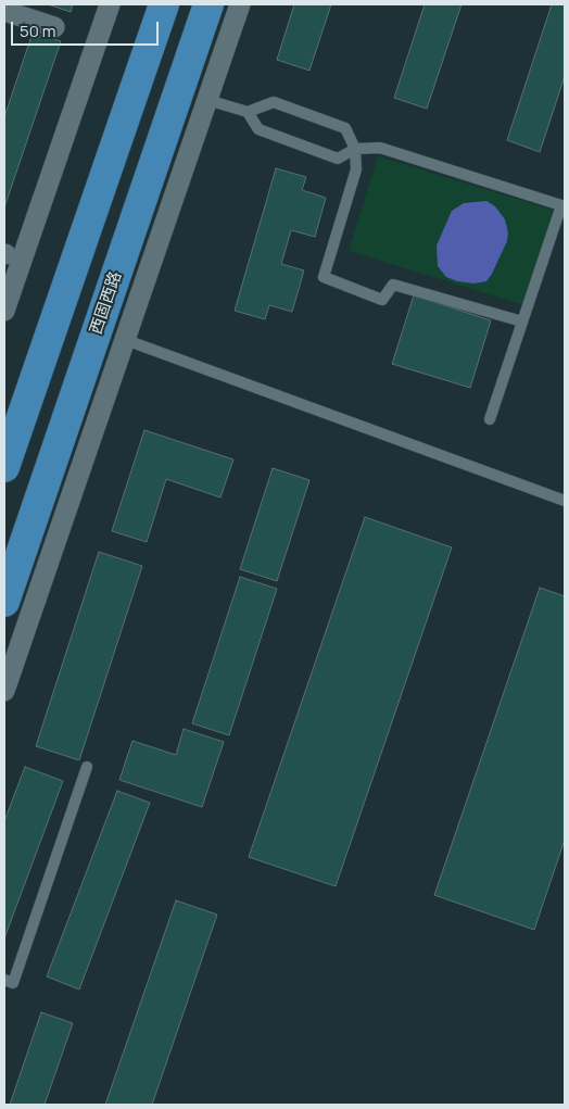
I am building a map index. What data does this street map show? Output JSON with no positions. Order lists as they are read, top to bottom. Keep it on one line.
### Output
{"streets":{"main road":["西固西路"]},"scale_bar":"50 m"}
